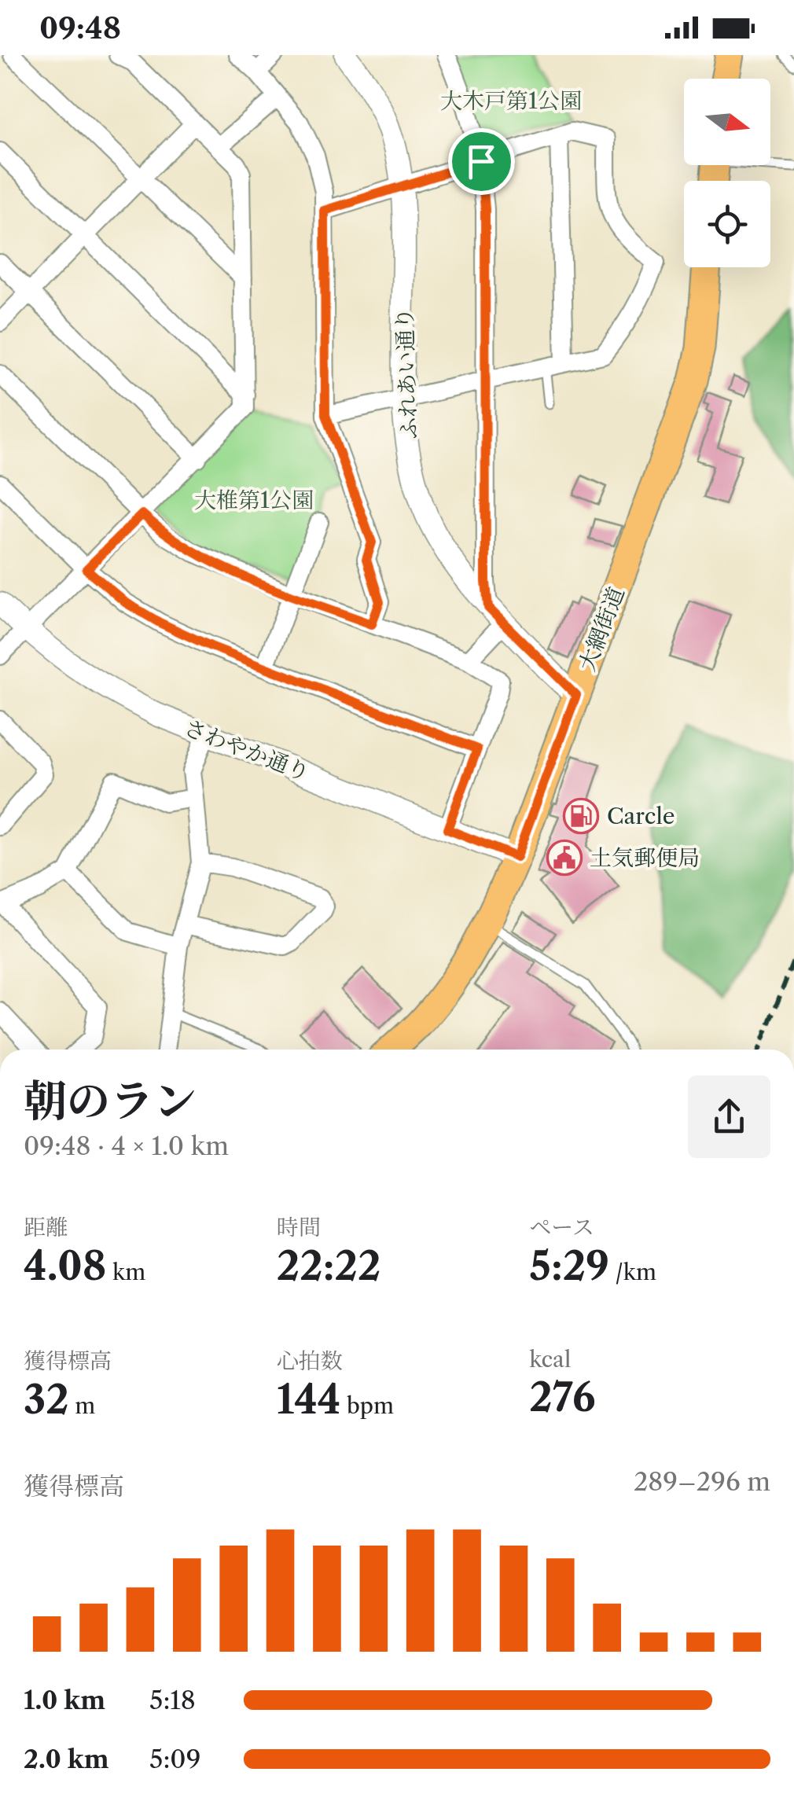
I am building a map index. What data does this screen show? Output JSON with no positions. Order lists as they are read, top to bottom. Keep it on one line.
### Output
{"streets":{"main road":["大網街道"],"street":["ふれあい通り","さわやか通り"]},"crossings":[["ふれあい通り","大網街道"],["大網街道","さわやか通り"]],"parks":["大木戸第1公園","大椎第1公園"],"places":{"fuel station":["Carcle"],"public building":["土気郵便局"]},"north":"right","page":{"status":"09:48","heading":["朝のラン","09:48 · 4 × 1.0 km"],"stats":[["距離","4.08 km"],["時間","22:22"],["ペース","5:29 /km"],["獲得標高","32 m"],["心拍数","144 bpm"],["kcal","276"]],"chart":["獲得標高","289–296 m"],"list":[{"name":"1.0 km","note":"5:18"},{"name":"2.0 km","note":"5:09"}]}}
